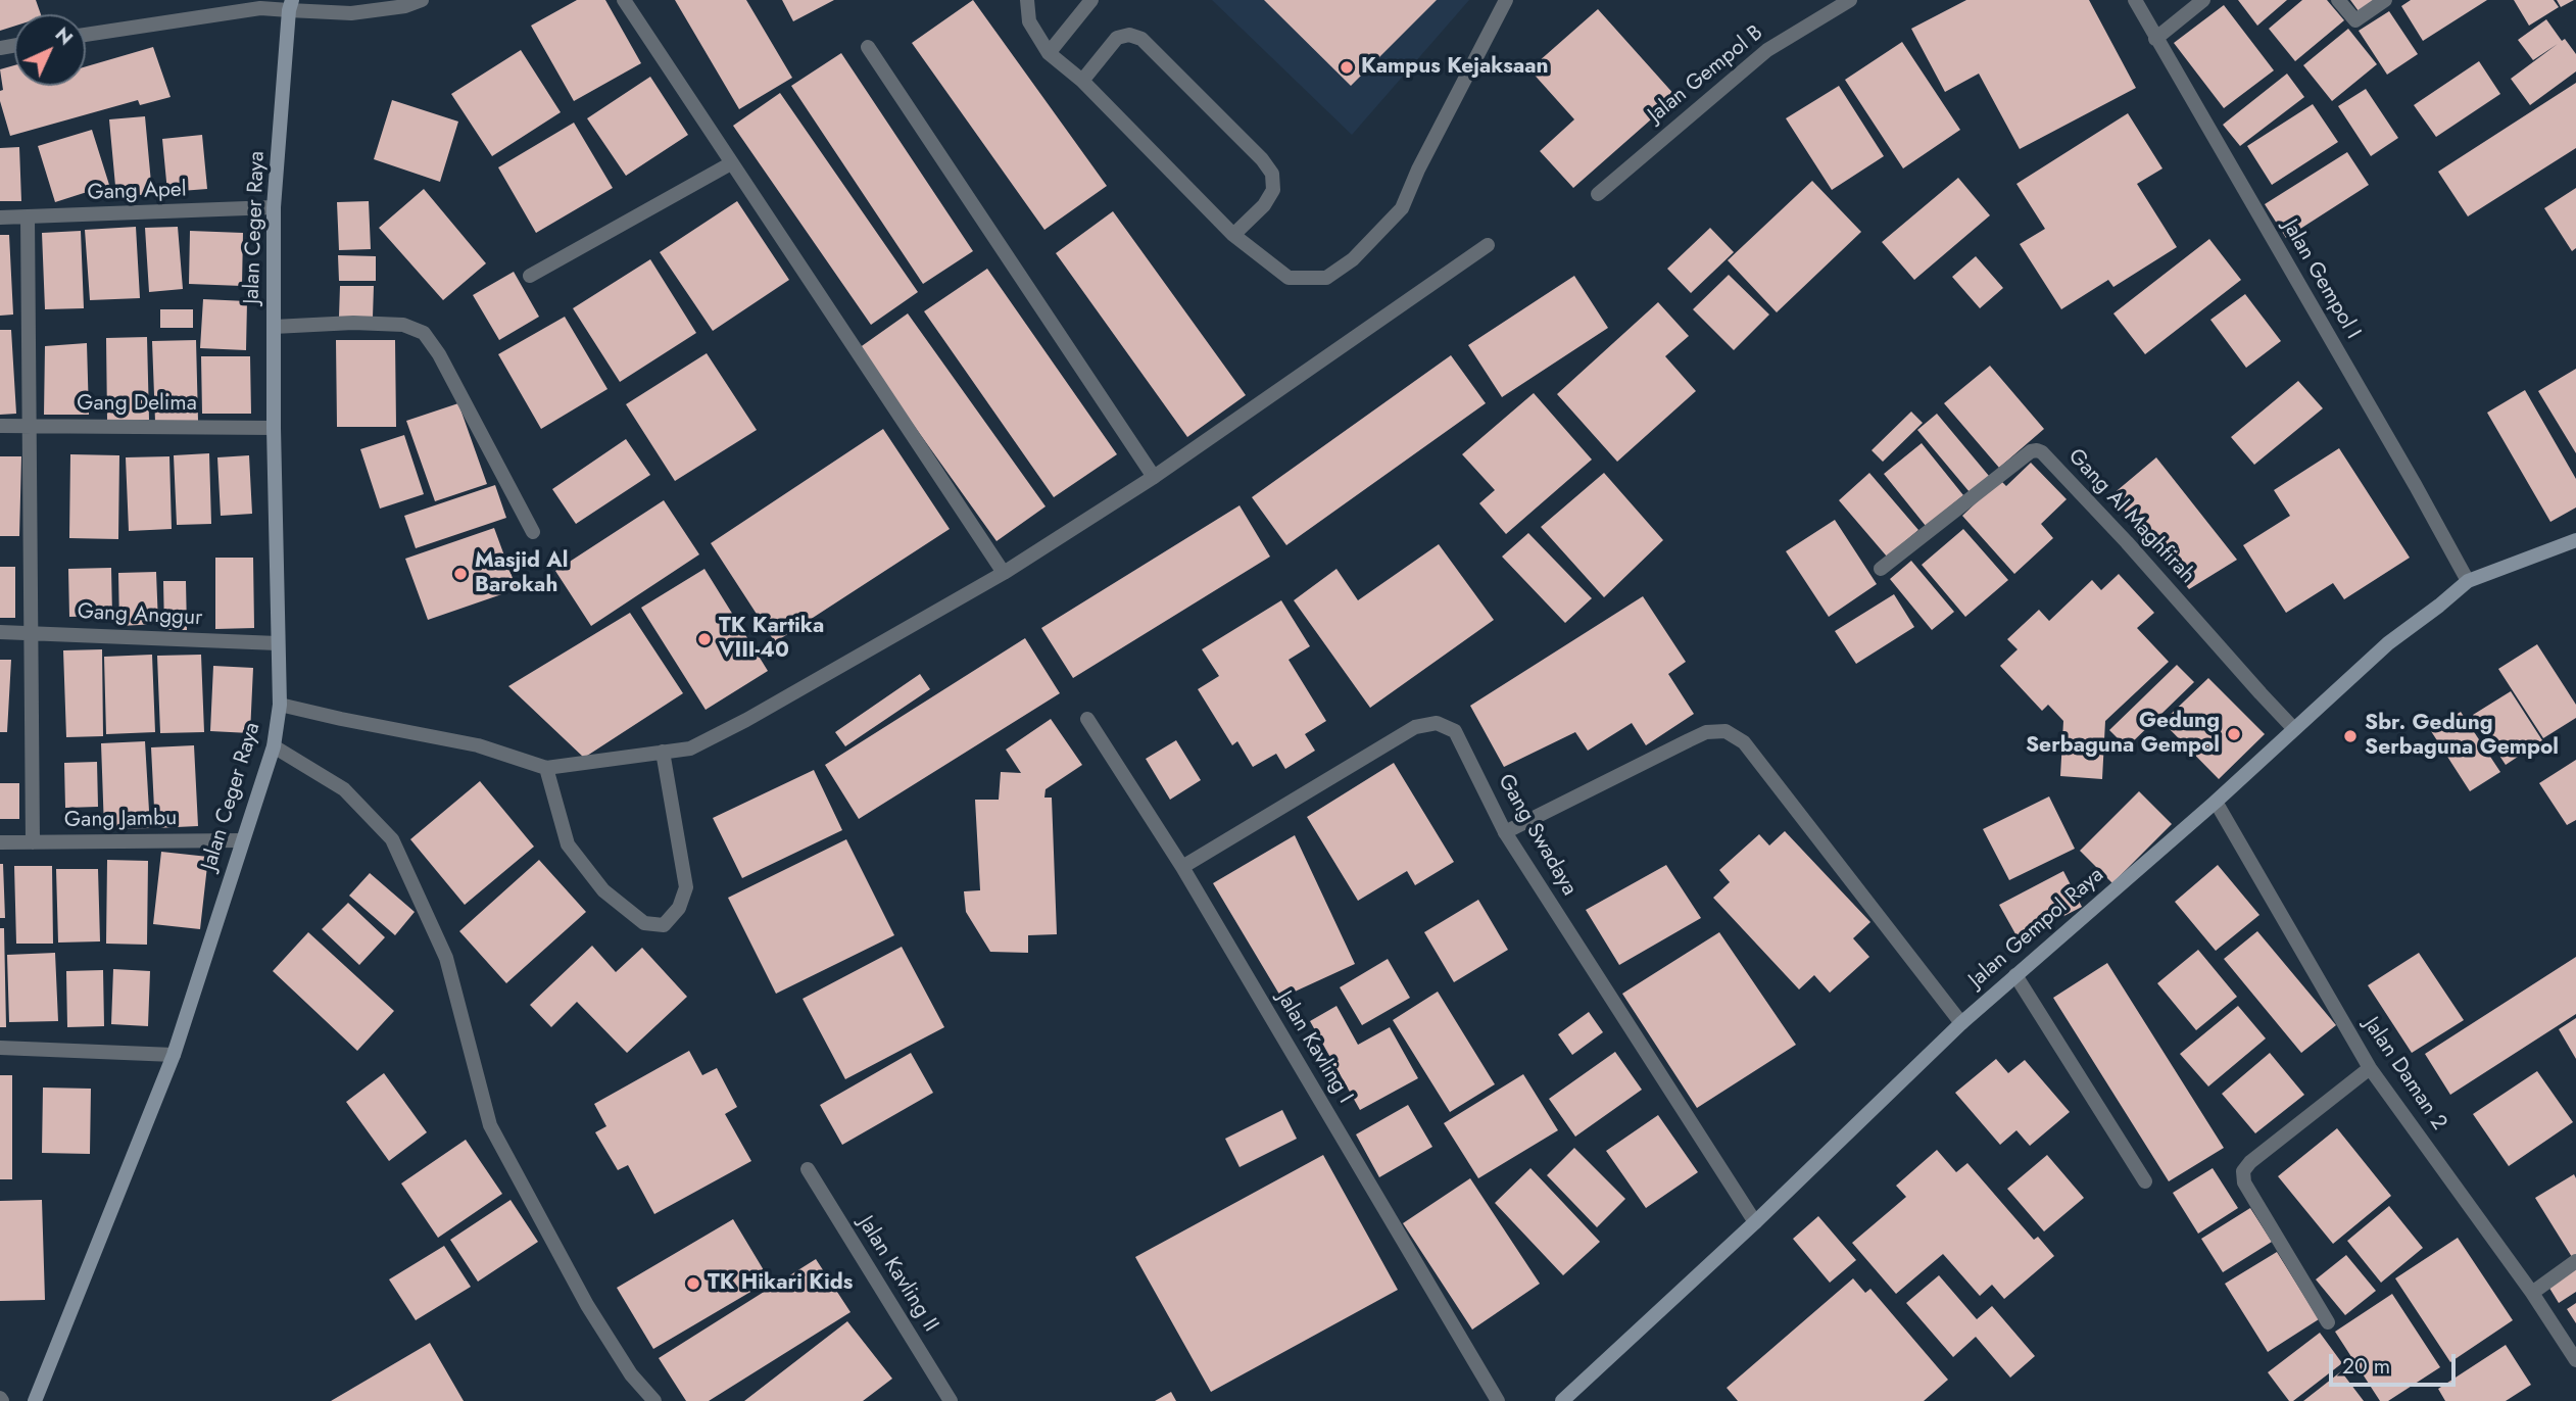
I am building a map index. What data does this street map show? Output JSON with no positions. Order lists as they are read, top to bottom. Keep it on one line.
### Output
{"streets":{"main road":["Jalan Ceger Raya","Jalan Gempol Raya"],"street":["Jalan Gempol B","Gang Apel","Jalan Gempol I","Gang Delima","Gang Al Maghfirah","Gang Anggur","Gang Jambu","Gang Swadaya","Jalan Kavling I","Jalan Daman 2","Jalan Kavling II"]},"crossings":[["Gang Apel","Jalan Ceger Raya"],["Jalan Ceger Raya","Gang Delima"],["Jalan Ceger Raya","Gang Anggur"],["Jalan Ceger Raya","Gang Jambu"],["Jalan Gempol I","Jalan Gempol Raya"],["Gang Al Maghfirah","Jalan Gempol Raya"],["Gang Swadaya","Jalan Gempol Raya"],["Gang Swadaya","Jalan Kavling I"],["Jalan Gempol Raya","Jalan Daman 2"]],"places":["Kampus Kejaksaan","Masjid Al Barokah","TK Kartika VIII-40","Gedung Serbaguna Gempol","Sbr. Gedung Serbaguna Gempol","TK Hikari Kids"],"scale_bar":"20 m","north":"top right"}
